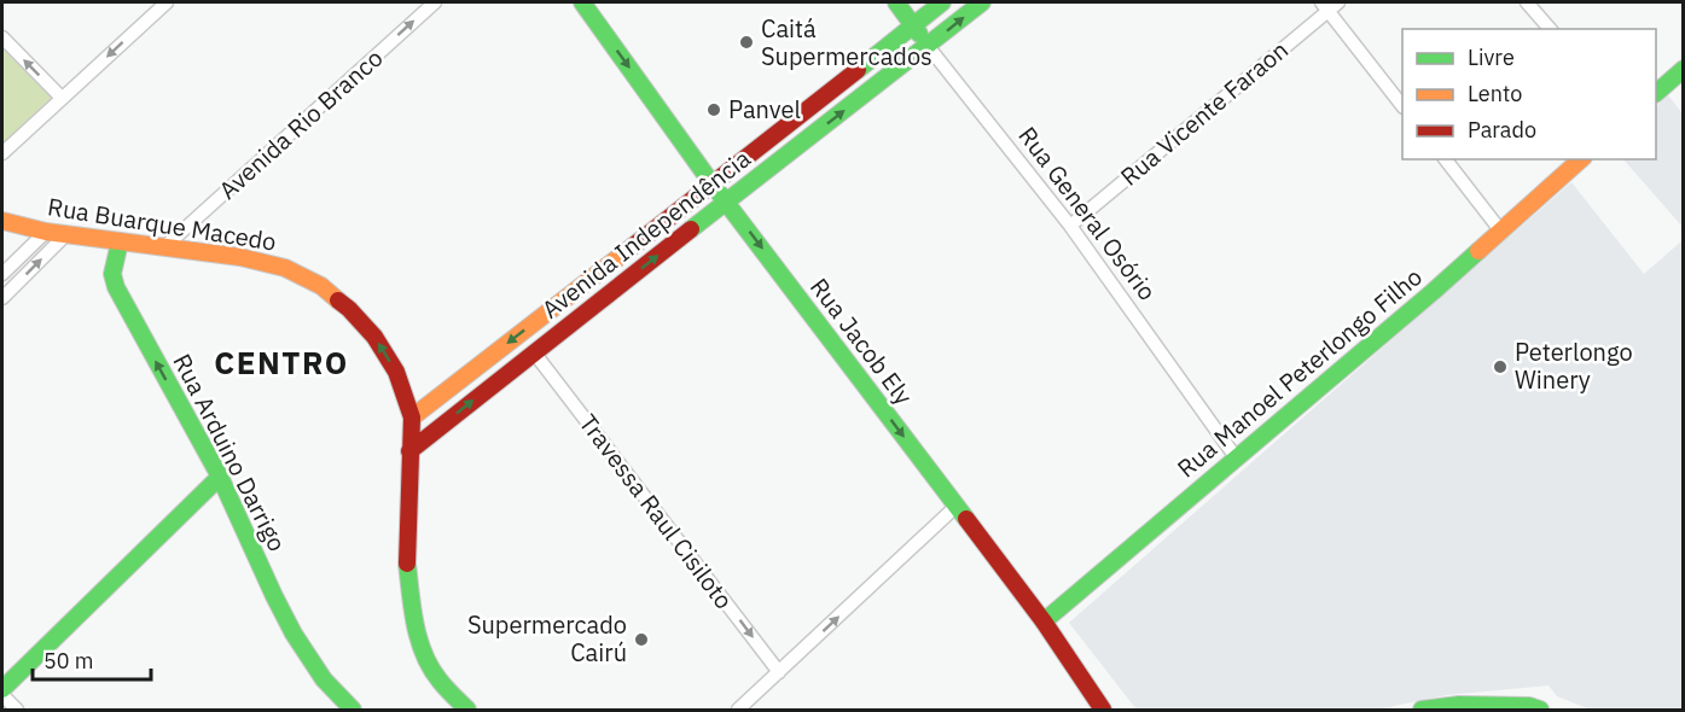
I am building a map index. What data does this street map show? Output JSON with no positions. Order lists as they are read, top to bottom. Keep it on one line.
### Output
{"streets":{"main road":["Rua General Osório","Rua Buarque Macedo","Avenida Independência","Rua Jacob Ely","Rua Manoel Peterlongo Filho","Rua Arduino Darrigo"],"street":["Rua Vicente Faraon","Avenida Rio Branco","Travessa Raul Cisiloto"]},"crossings":[["Rua Vicente Faraon","Rua General Osório"],["Avenida Rio Branco","Rua Buarque Macedo"],["Rua General Osório","Avenida Independência"],["Rua General Osório","Rua Manoel Peterlongo Filho"],["Rua Buarque Macedo","Avenida Independência"],["Rua Buarque Macedo","Rua Arduino Darrigo"],["Avenida Independência","Rua Jacob Ely"],["Avenida Independência","Travessa Raul Cisiloto"],["Rua Jacob Ely","Rua Manoel Peterlongo Filho"]],"one_way":["Avenida Rio Branco","Rua Buarque Macedo","Rua Jacob Ely","Rua Arduino Darrigo","Travessa Raul Cisiloto"],"districts":["CENTRO"],"places":["Caitá Supermercados","Panvel","Peterlongo Winery","Supermercado Cairú"],"legend":["Livre","Lento","Parado"],"scale_bar":"50 m"}
